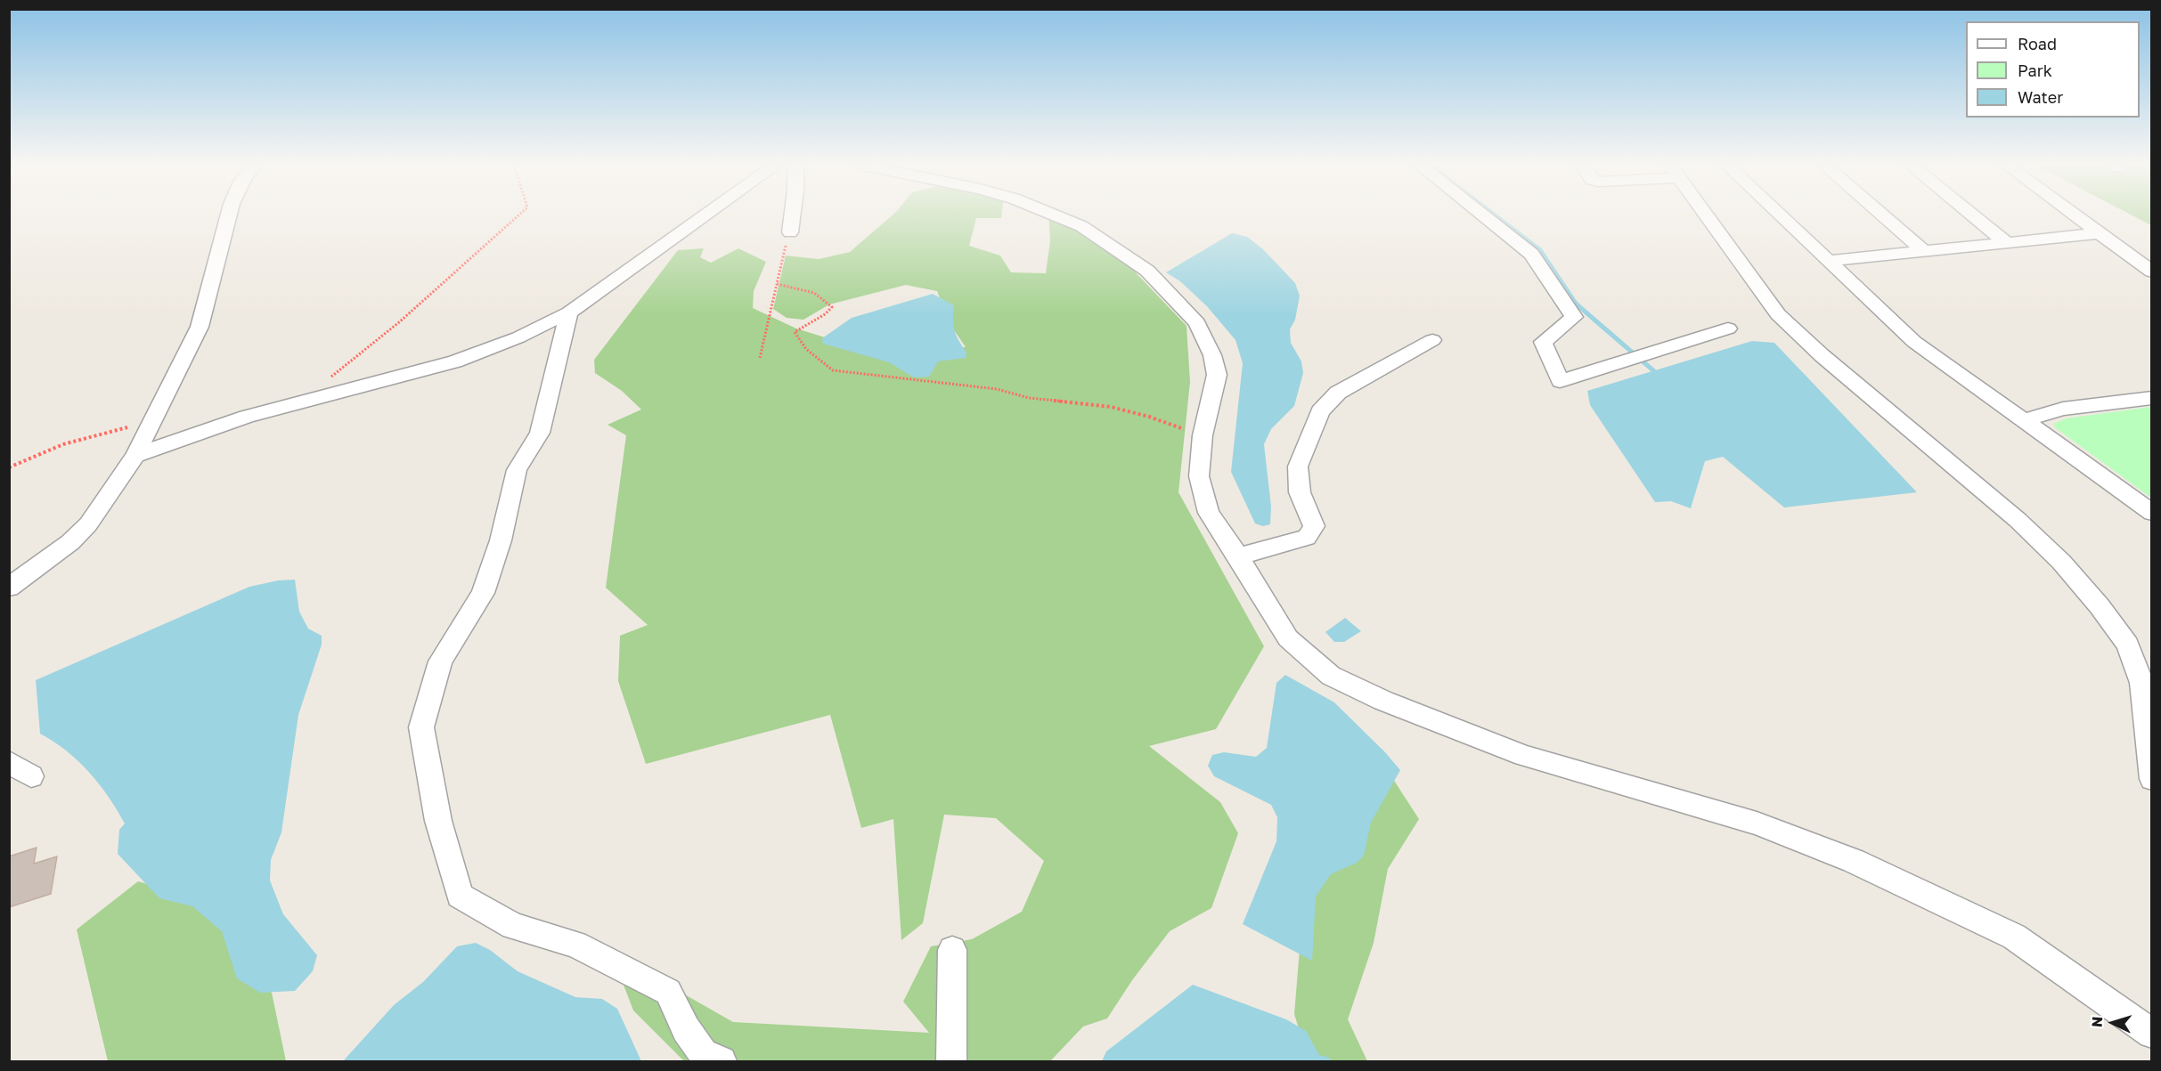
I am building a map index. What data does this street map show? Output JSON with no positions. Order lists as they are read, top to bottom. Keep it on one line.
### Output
{"legend":["Road","Park","Water"],"north":"left"}
